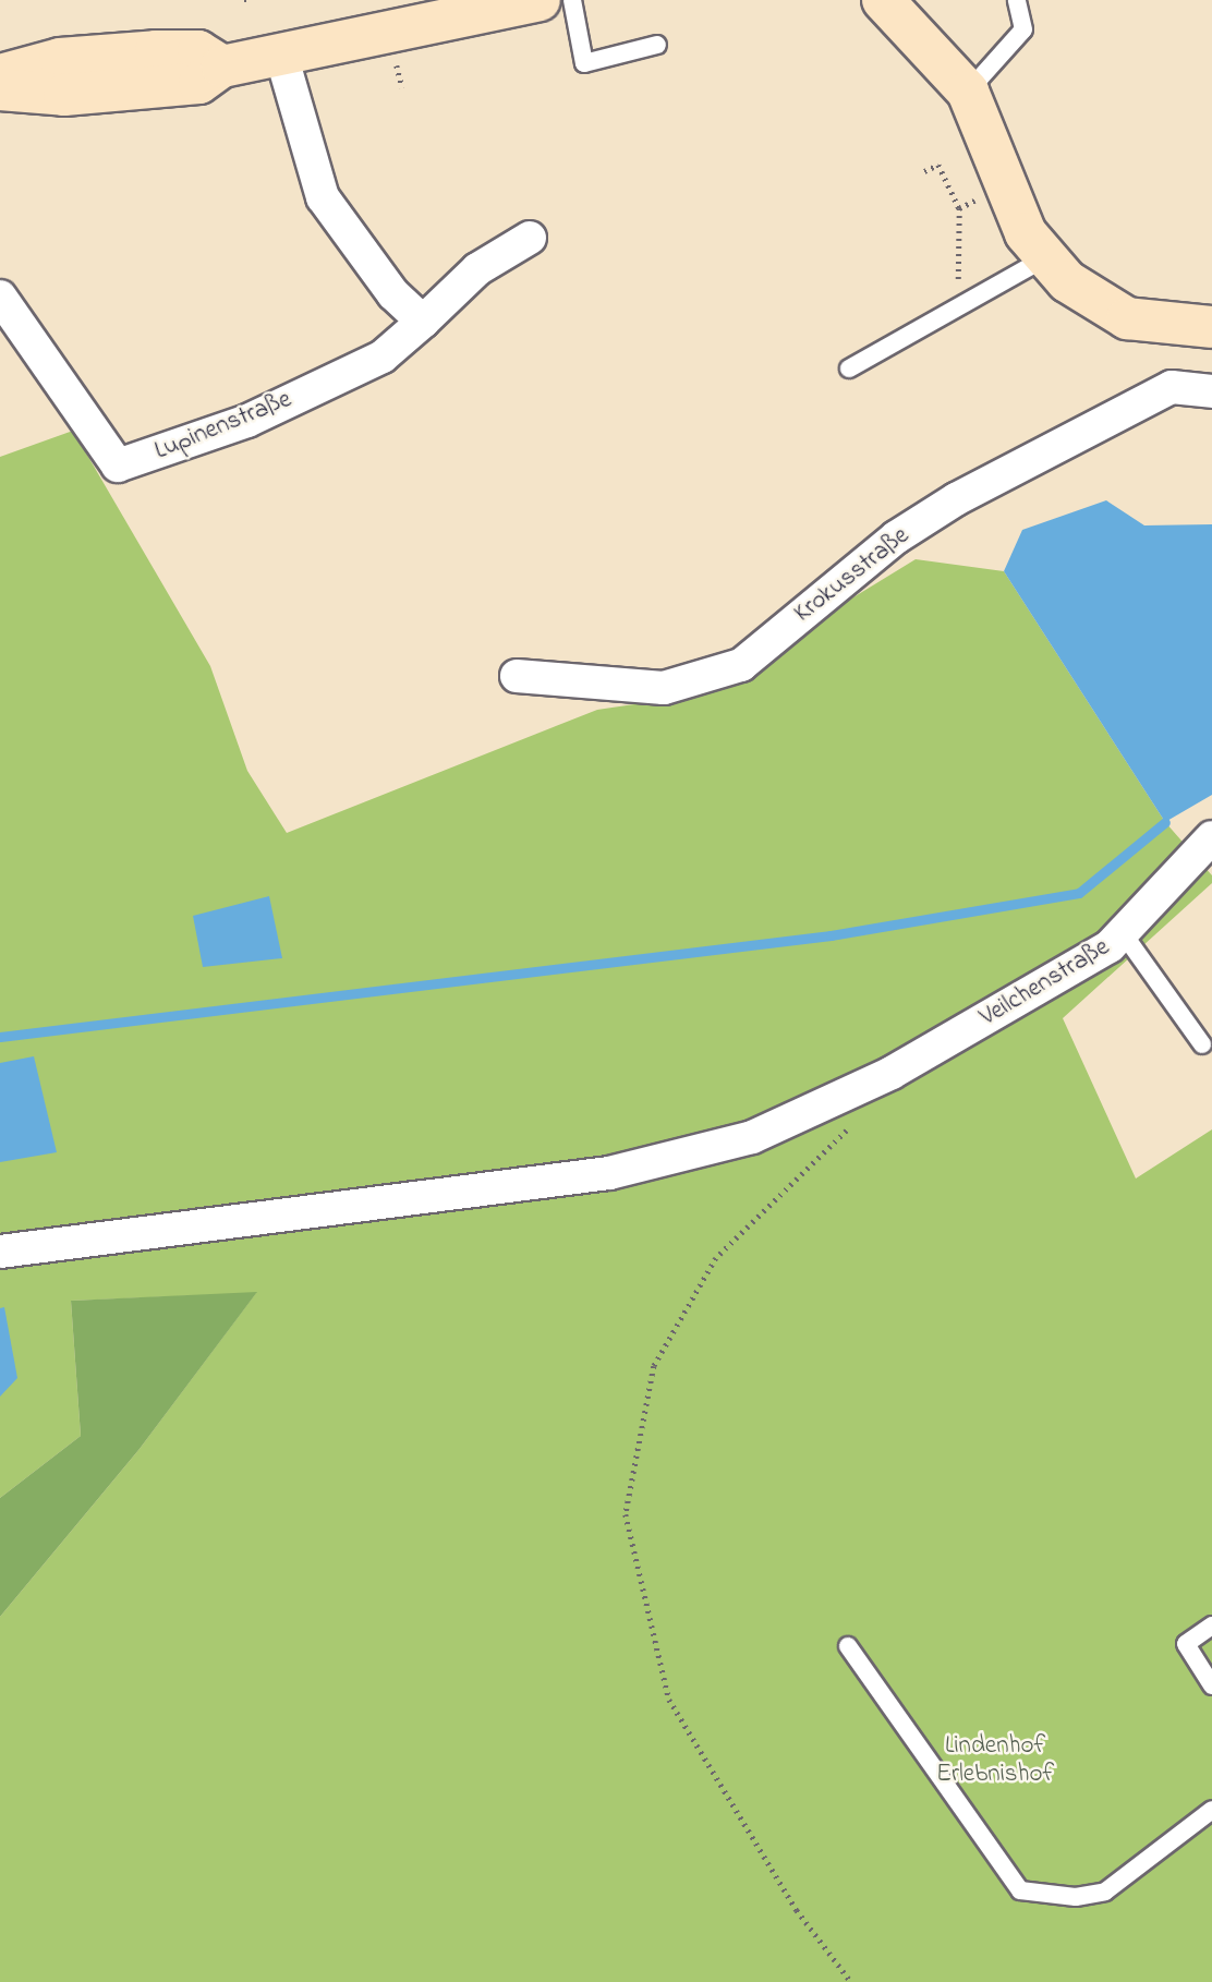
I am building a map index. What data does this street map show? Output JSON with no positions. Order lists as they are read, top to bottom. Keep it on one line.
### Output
{"streets":{"street":["Lupinenstraße","Krokusstraße","Veilchenstraße"]},"parks":["Lindenhof Erlebnishof"]}
